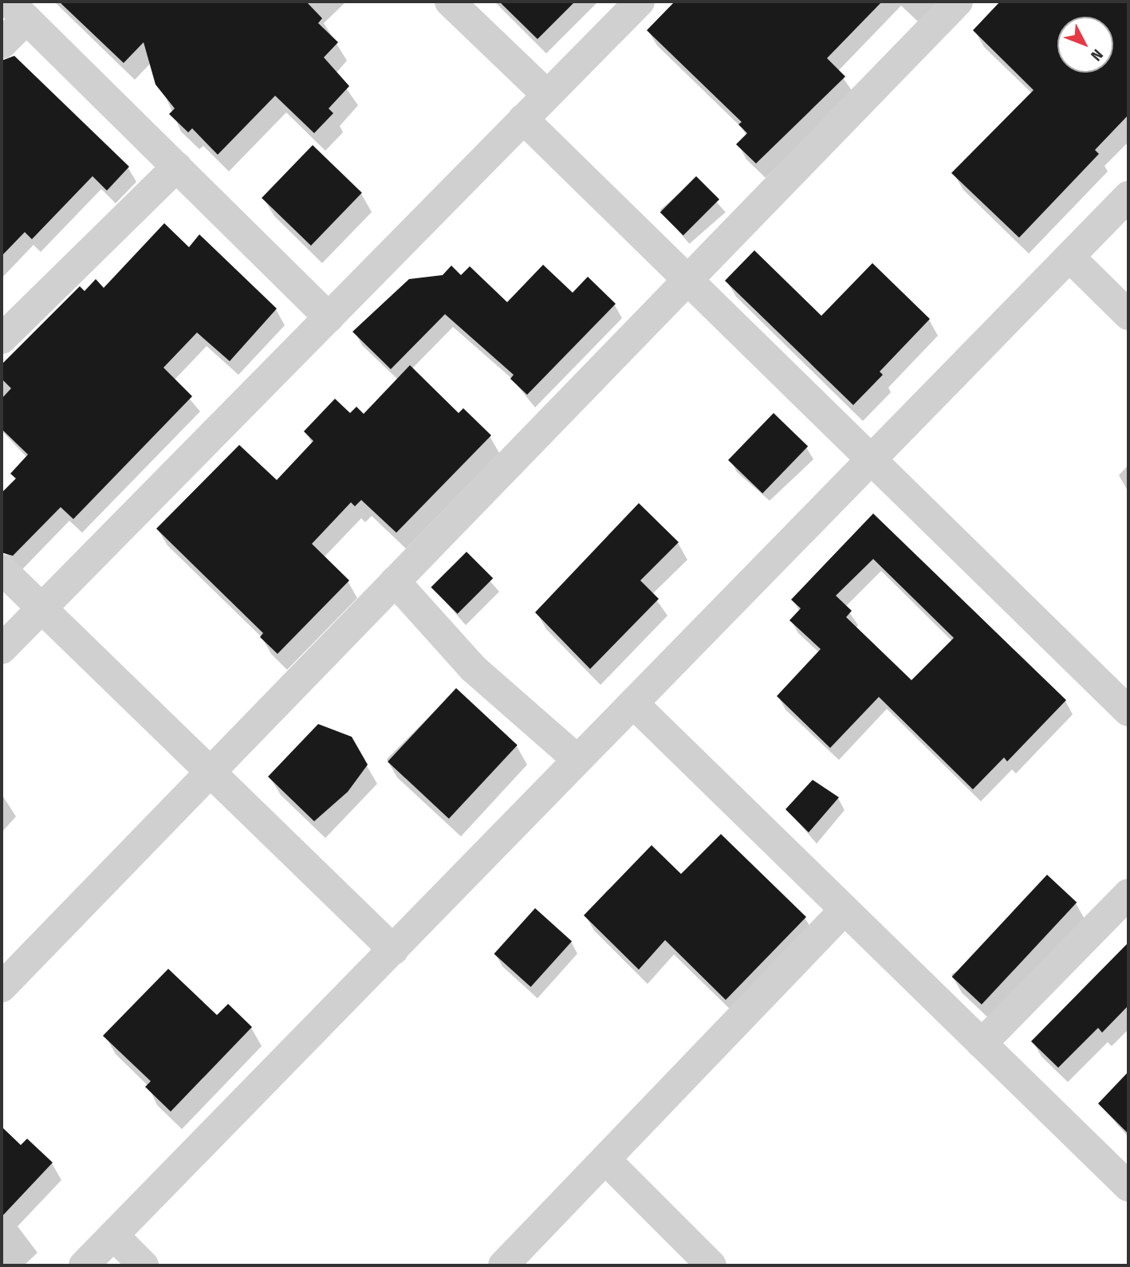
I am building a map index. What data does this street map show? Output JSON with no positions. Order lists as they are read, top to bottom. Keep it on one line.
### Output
{"north":"bottom right"}
